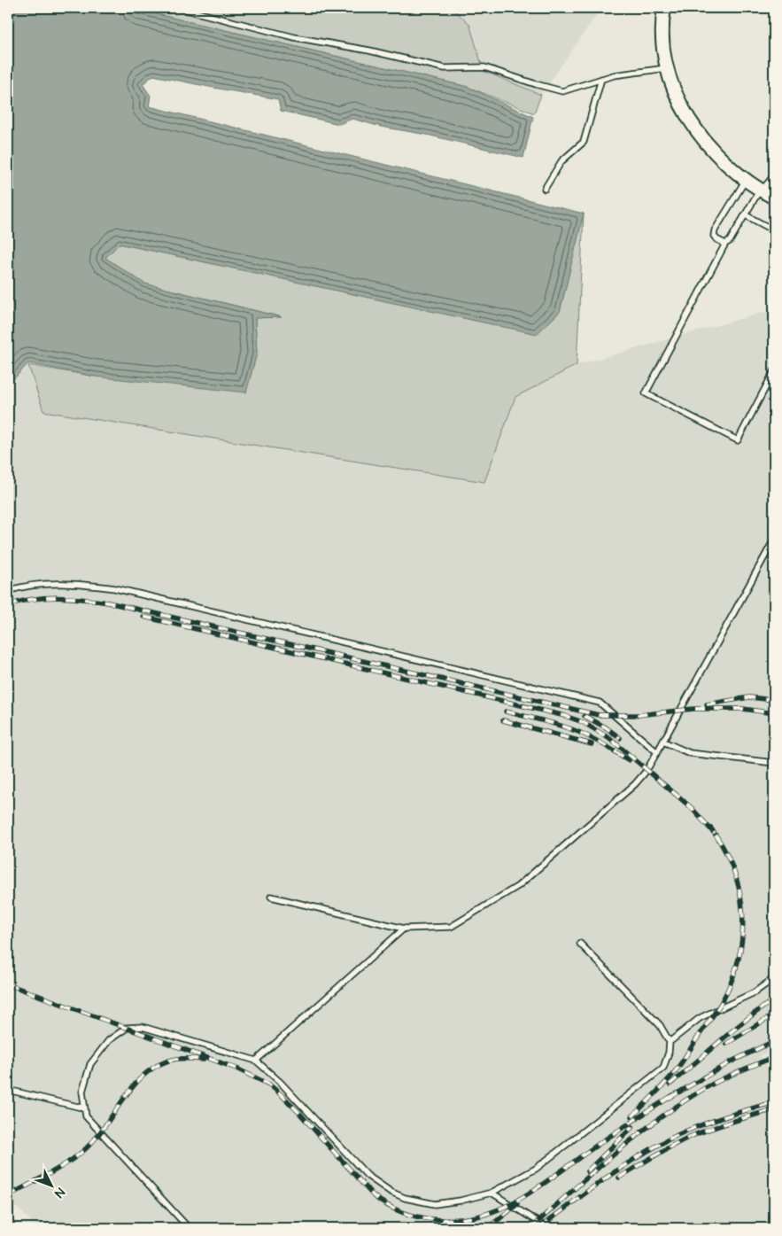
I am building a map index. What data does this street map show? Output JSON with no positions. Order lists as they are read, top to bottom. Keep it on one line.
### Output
{"north":"bottom right"}
